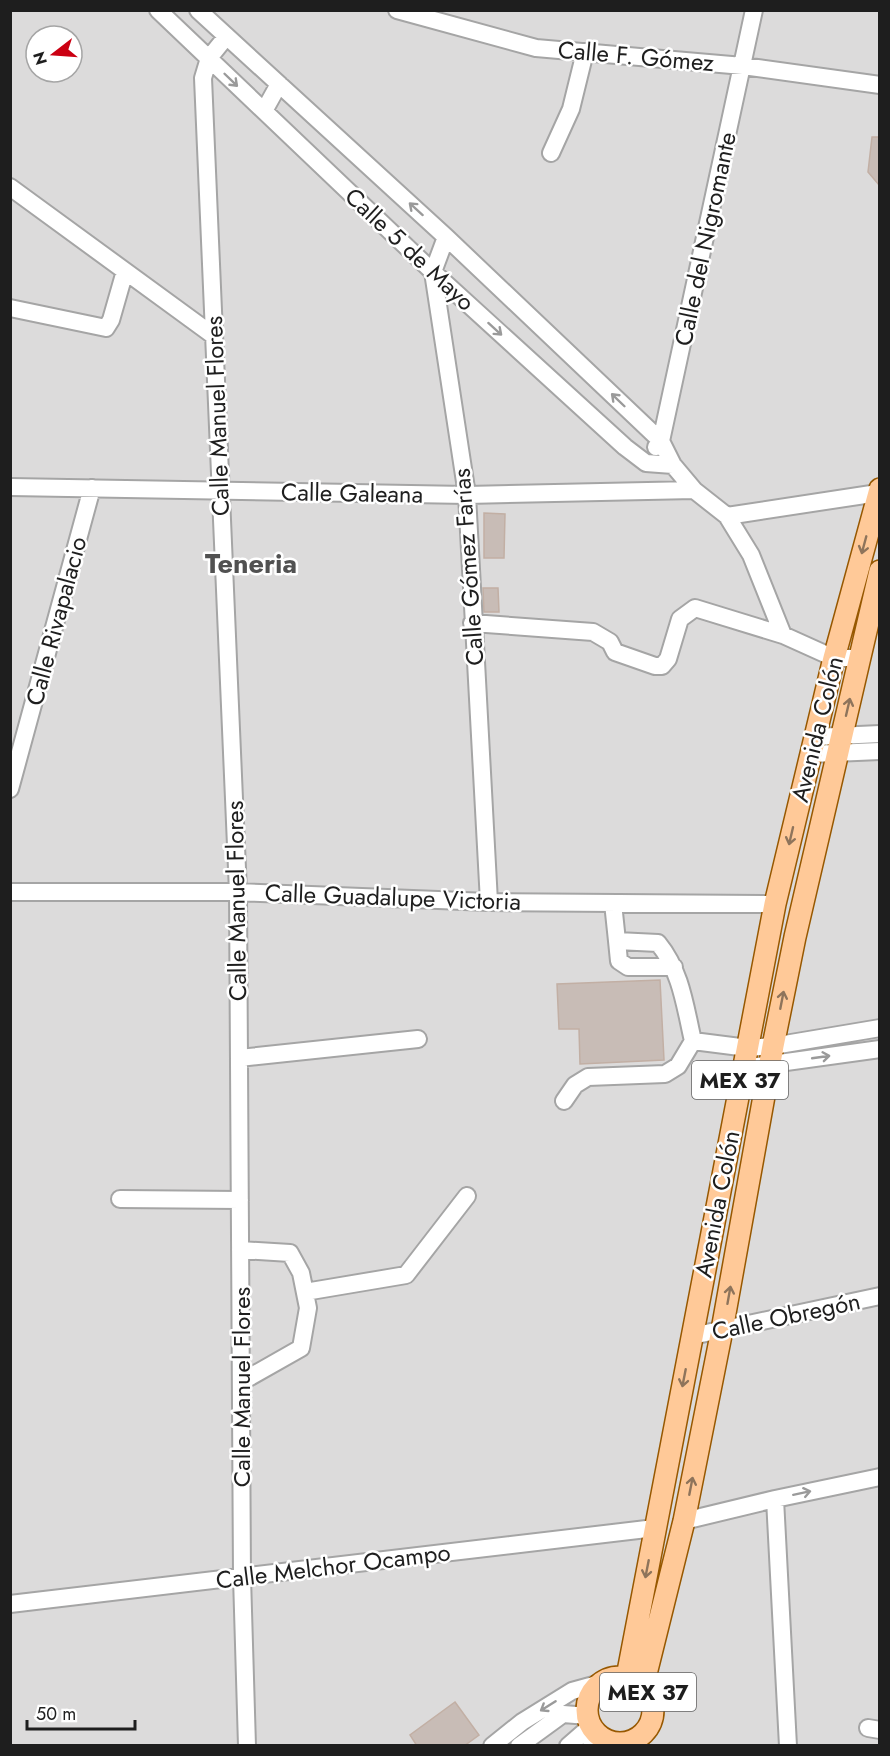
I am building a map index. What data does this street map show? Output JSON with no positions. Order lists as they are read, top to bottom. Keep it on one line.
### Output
{"streets":{"main road":["Avenida Colón","MEX 37"],"street":["Calle F. Gómez","Calle del Nigromante","Calle 5 de Mayo","Calle Manuel Flores","Calle Galeana","Calle Gómez Farías","Calle Rivapalacio","Calle Guadalupe Victoria","Calle Obregón","Calle Melchor Ocampo"]},"crossings":[["Calle F. Gómez","Calle del Nigromante"],["Calle del Nigromante","Calle 5 de Mayo"],["Calle 5 de Mayo","Calle Manuel Flores"],["Calle 5 de Mayo","Calle Galeana"],["Calle 5 de Mayo","Calle Gómez Farías"],["Calle Manuel Flores","Calle Galeana"],["Calle Manuel Flores","Calle Guadalupe Victoria"],["Calle Manuel Flores","Calle Melchor Ocampo"],["Calle Galeana","Calle Gómez Farías"],["Calle Galeana","Calle Rivapalacio"],["Calle Gómez Farías","Calle Guadalupe Victoria"],["Avenida Colón","Calle Guadalupe Victoria"],["Avenida Colón","MEX 37"],["Avenida Colón","Calle Obregón"],["Avenida Colón","Calle Melchor Ocampo"]],"districts":["Teneria"],"scale_bar":"50 m","north":"left"}
